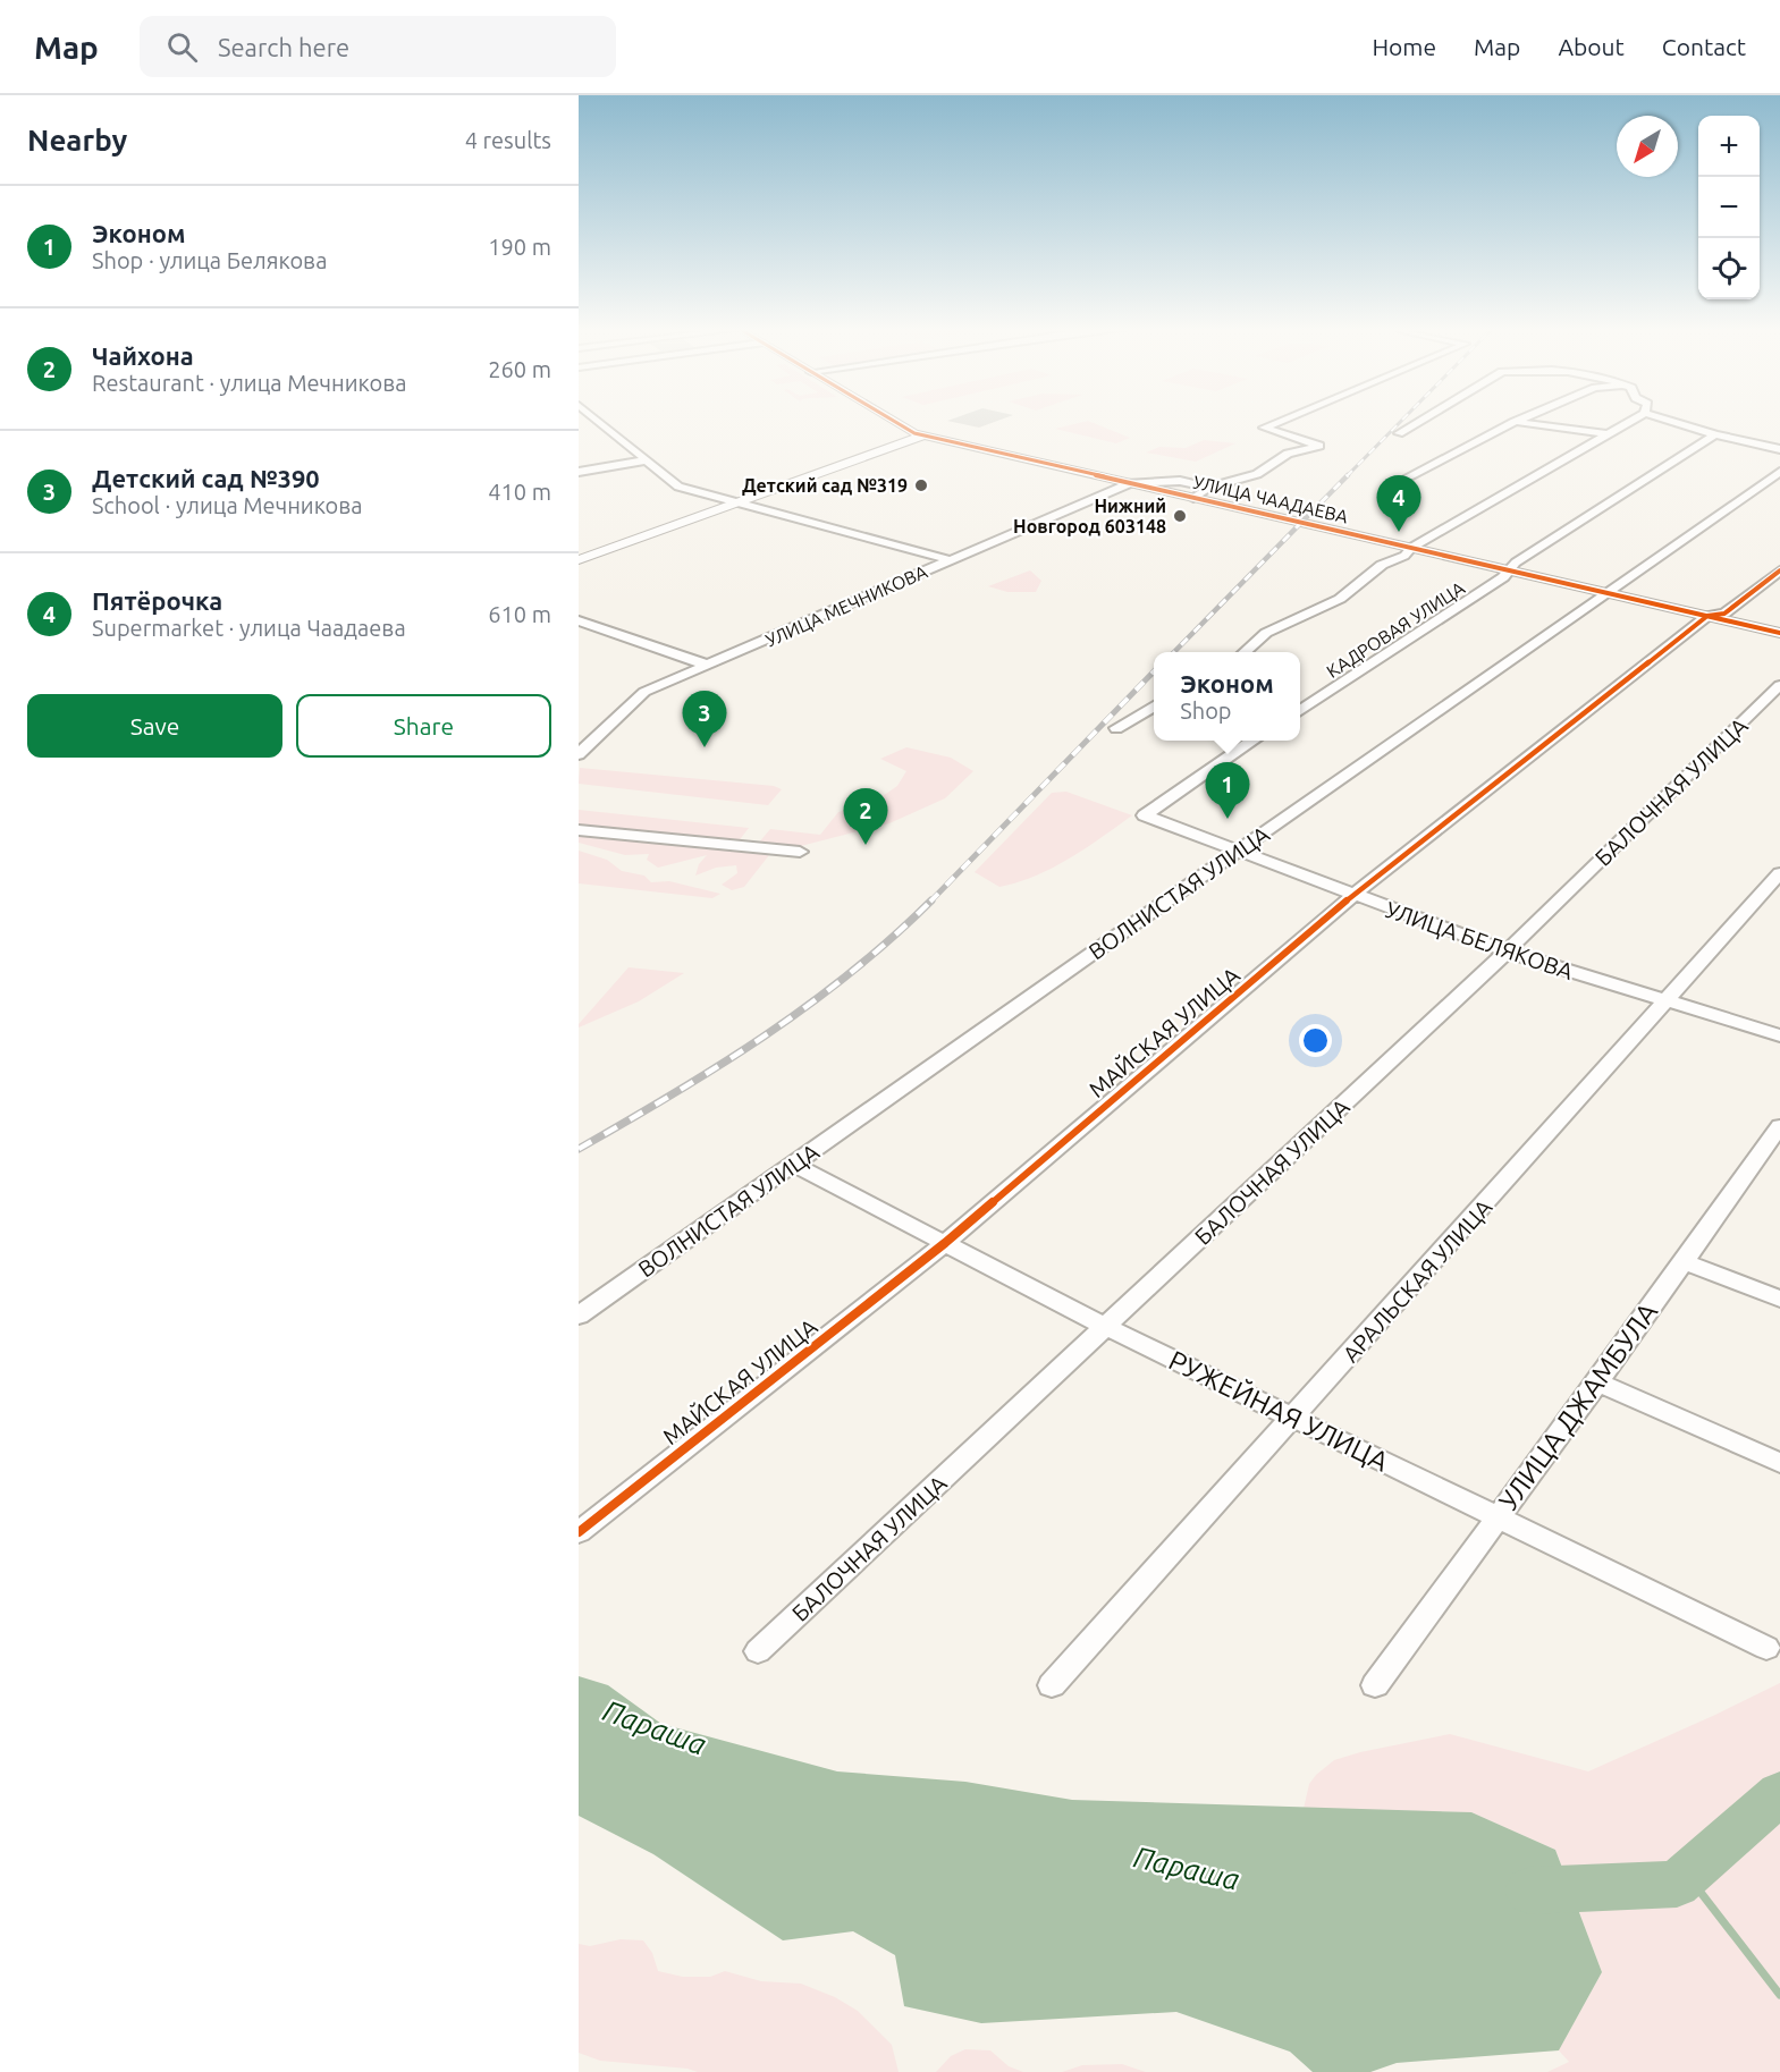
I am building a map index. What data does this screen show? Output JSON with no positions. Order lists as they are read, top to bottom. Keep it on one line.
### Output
{"streets":{"street":["УЛИЦА ЧААДАЕВА","УЛИЦА МЕЧНИКОВА","КАДРОВАЯ УЛИЦА","БАЛОЧНАЯ УЛИЦА","ВОЛНИСТАЯ УЛИЦА","УЛИЦА БЕЛЯКОВА","МАЙСКАЯ УЛИЦА","АРАЛЬСКАЯ УЛИЦА","УЛИЦА ДЖАМБУЛА","РУЖЕЙНАЯ УЛИЦА"]},"crossings":[["УЛИЦА ЧААДАЕВА","УЛИЦА МЕЧНИКОВА"],["УЛИЦА ЧААДАЕВА","КАДРОВАЯ УЛИЦА"],["УЛИЦА ЧААДАЕВА","ВОЛНИСТАЯ УЛИЦА"],["УЛИЦА ЧААДАЕВА","МАЙСКАЯ УЛИЦА"],["БАЛОЧНАЯ УЛИЦА","УЛИЦА БЕЛЯКОВА"],["БАЛОЧНАЯ УЛИЦА","РУЖЕЙНАЯ УЛИЦА"],["ВОЛНИСТАЯ УЛИЦА","УЛИЦА БЕЛЯКОВА"],["ВОЛНИСТАЯ УЛИЦА","РУЖЕЙНАЯ УЛИЦА"],["УЛИЦА БЕЛЯКОВА","МАЙСКАЯ УЛИЦА"],["УЛИЦА БЕЛЯКОВА","АРАЛЬСКАЯ УЛИЦА"],["МАЙСКАЯ УЛИЦА","РУЖЕЙНАЯ УЛИЦА"],["АРАЛЬСКАЯ УЛИЦА","РУЖЕЙНАЯ УЛИЦА"],["УЛИЦА ДЖАМБУЛА","РУЖЕЙНАЯ УЛИЦА"]],"water":["Параша"],"places":["Детский сад №319","Нижний Новгород 603148"],"north":"bottom left","page":{"header":"Map","search":"Search here","nav":["Home","Map","About","Contact"],"heading":["Nearby","4 results"],"map_buttons":["+","−"],"list":[{"mark":"1","name":"Эконом","note":"Shop · улица Белякова","value":"190 m"},{"mark":"2","name":"Чайхона","note":"Restaurant · улица Мечникова","value":"260 m"},{"mark":"3","name":"Детский сад №390","note":"School · улица Мечникова","value":"410 m"},{"mark":"4","name":"Пятёрочка","note":"Supermarket · улица Чаадаева","value":"610 m"}],"pins":["4","3","1","2"],"popup":["Эконом","Shop"],"buttons":["Save","Share"]}}
